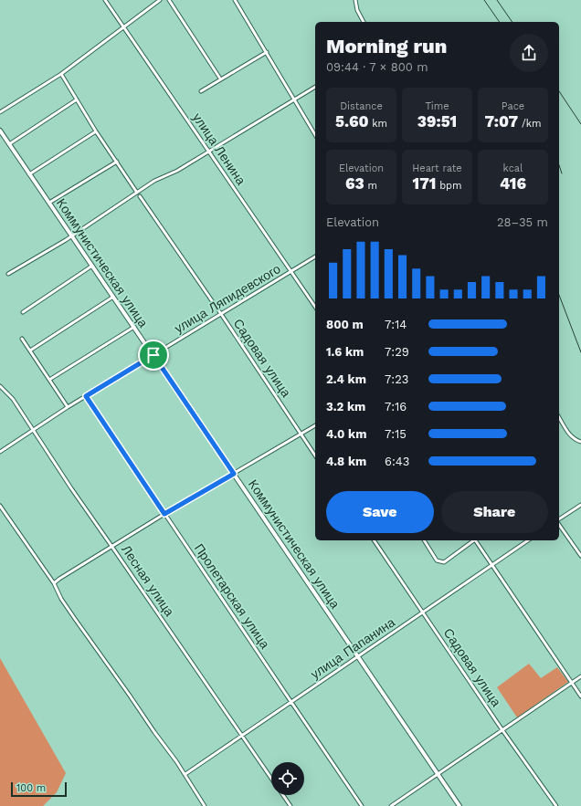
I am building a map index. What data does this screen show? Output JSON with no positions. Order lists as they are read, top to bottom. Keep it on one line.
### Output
{"streets":{"street":["улица Ленина","Коммунистическая улица","улица Ляпидевского","Садовая улица","Лесная улица","Пролетарская улица","улица Папанина"]},"crossings":[["улица Ленина","улица Ляпидевского"],["Коммунистическая улица","улица Ляпидевского"],["Коммунистическая улица","улица Папанина"],["улица Ляпидевского","Садовая улица"],["улица Ляпидевского","Лесная улица"],["улица Ляпидевского","Пролетарская улица"],["Садовая улица","улица Папанина"],["Лесная улица","улица Папанина"],["Пролетарская улица","улица Папанина"]],"scale_bar":"100 m","page":{"heading":["Morning run","09:44 · 7 × 800 m"],"stats":[["Distance","5.60 km"],["Time","39:51"],["Pace","7:07 /km"],["Elevation","63 m"],["Heart rate","171 bpm"],["kcal","416"]],"chart":["Elevation","28–35 m"],"list":[{"name":"800 m","note":"7:14"},{"name":"1.6 km","note":"7:29"},{"name":"2.4 km","note":"7:23"},{"name":"3.2 km","note":"7:16"},{"name":"4.0 km","note":"7:15"},{"name":"4.8 km","note":"6:43"}],"buttons":["Save","Share"],"scale":"100 m"}}
